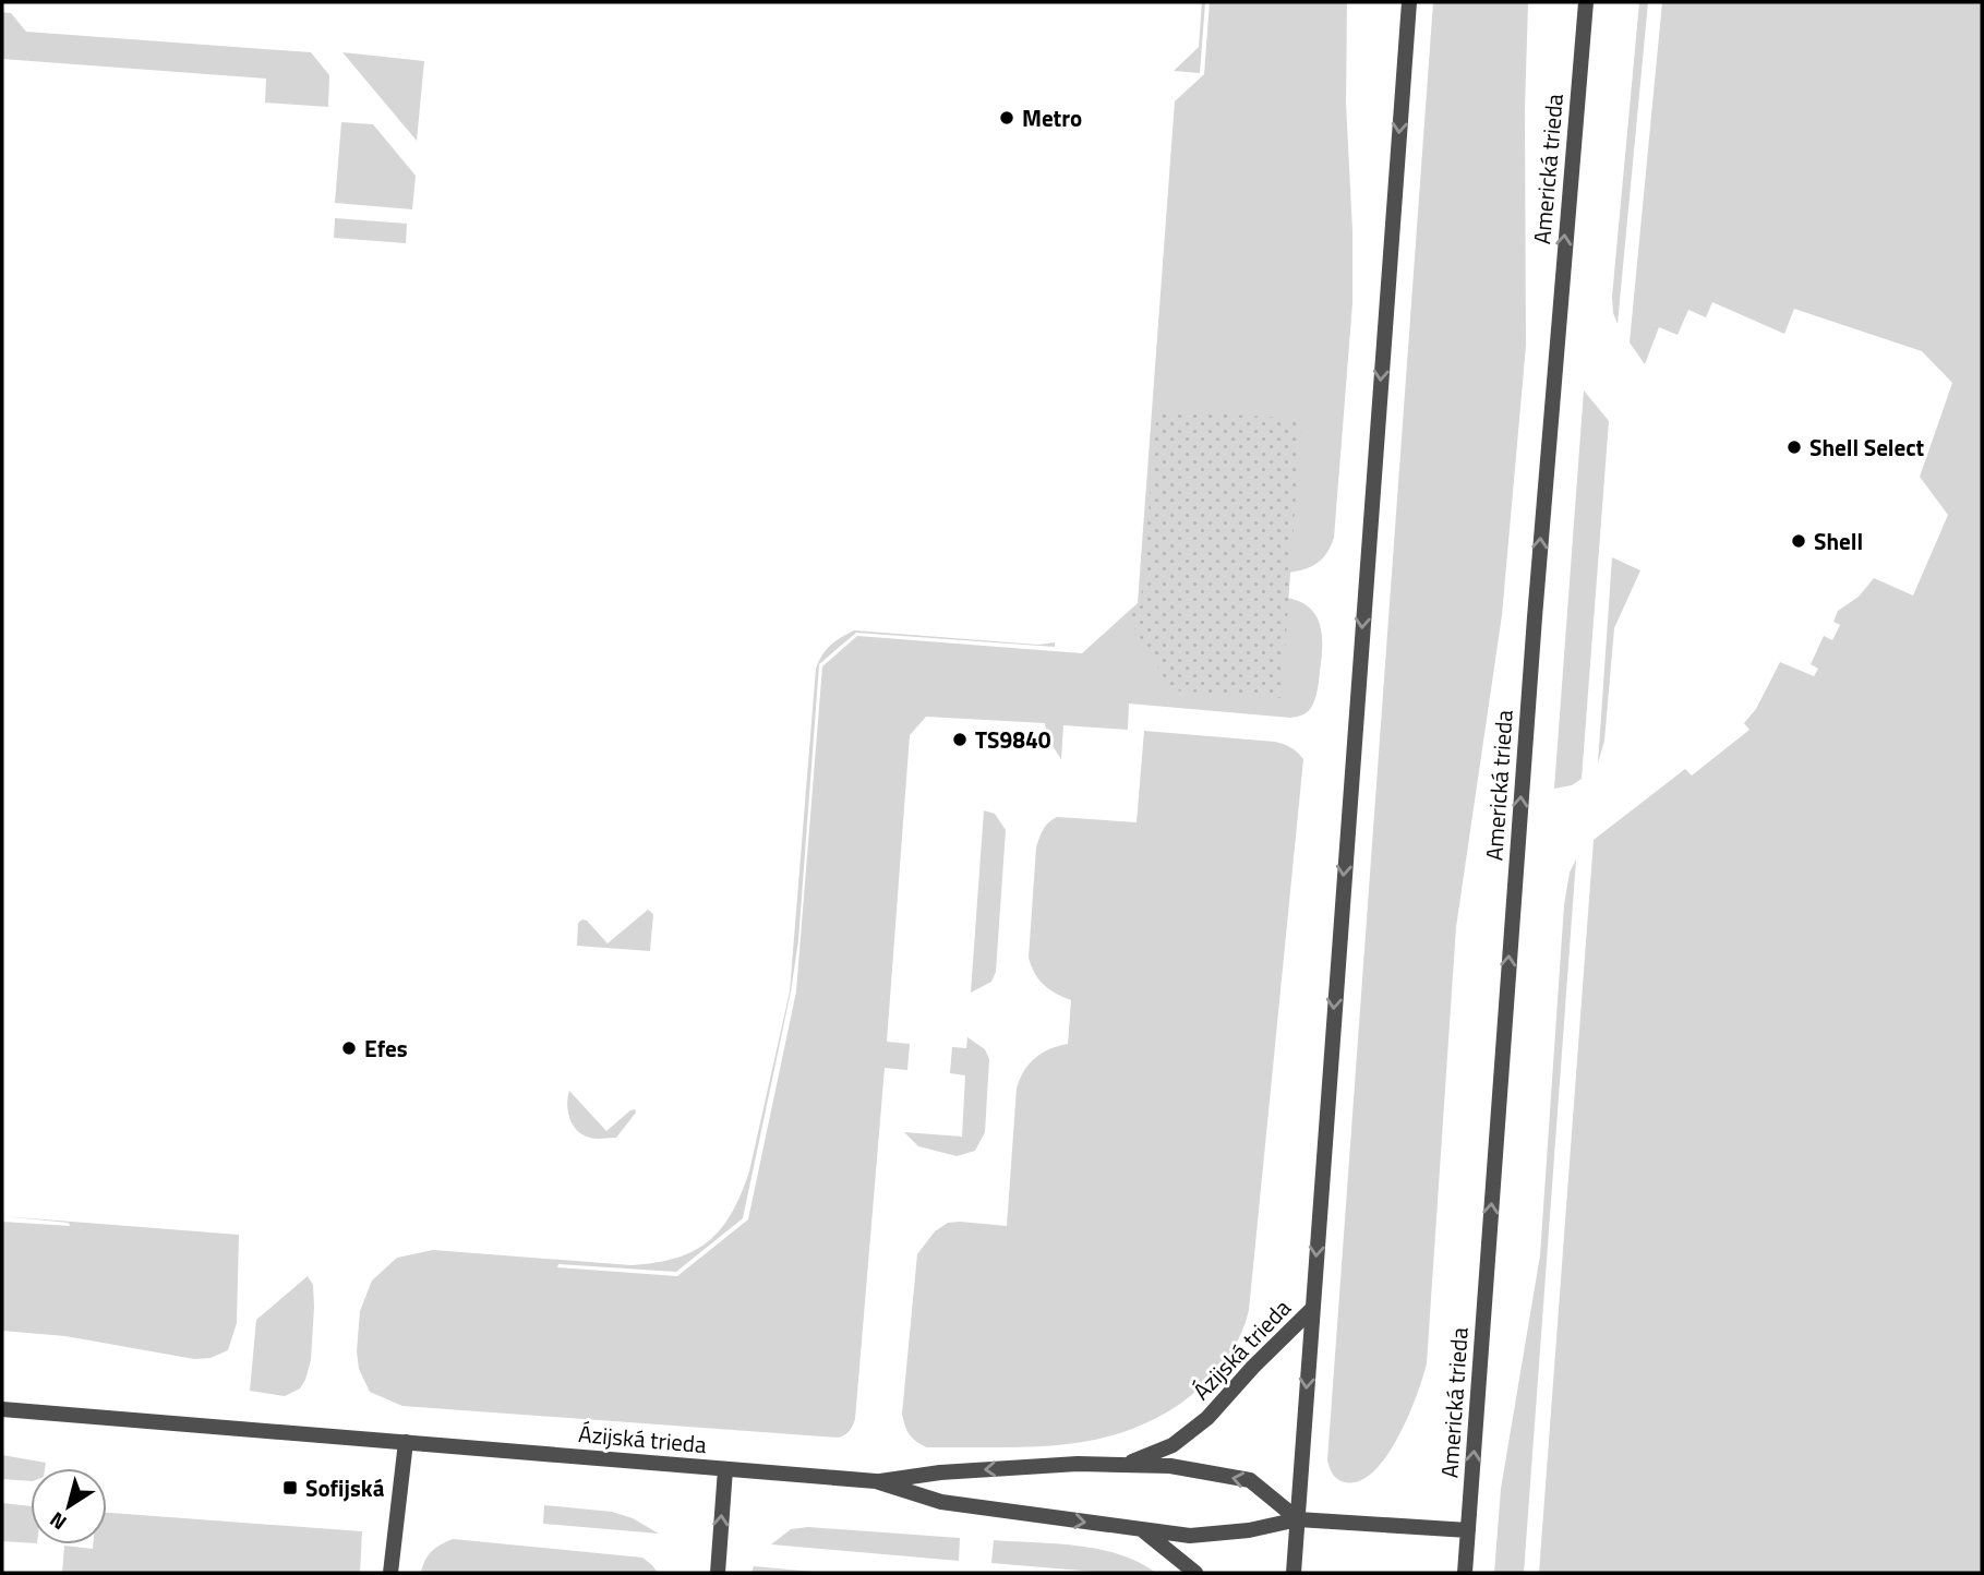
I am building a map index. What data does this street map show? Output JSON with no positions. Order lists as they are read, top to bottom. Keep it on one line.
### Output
{"streets":{"street":["Americká trieda","Ázijská trieda"]},"crossings":[["Americká trieda","Ázijská trieda"]],"one_way":["Americká trieda"],"places":{"other":["Metro","Shell Select","Shell","TS9840","Efes"],"transit":["Sofijská"]},"north":"bottom left"}
